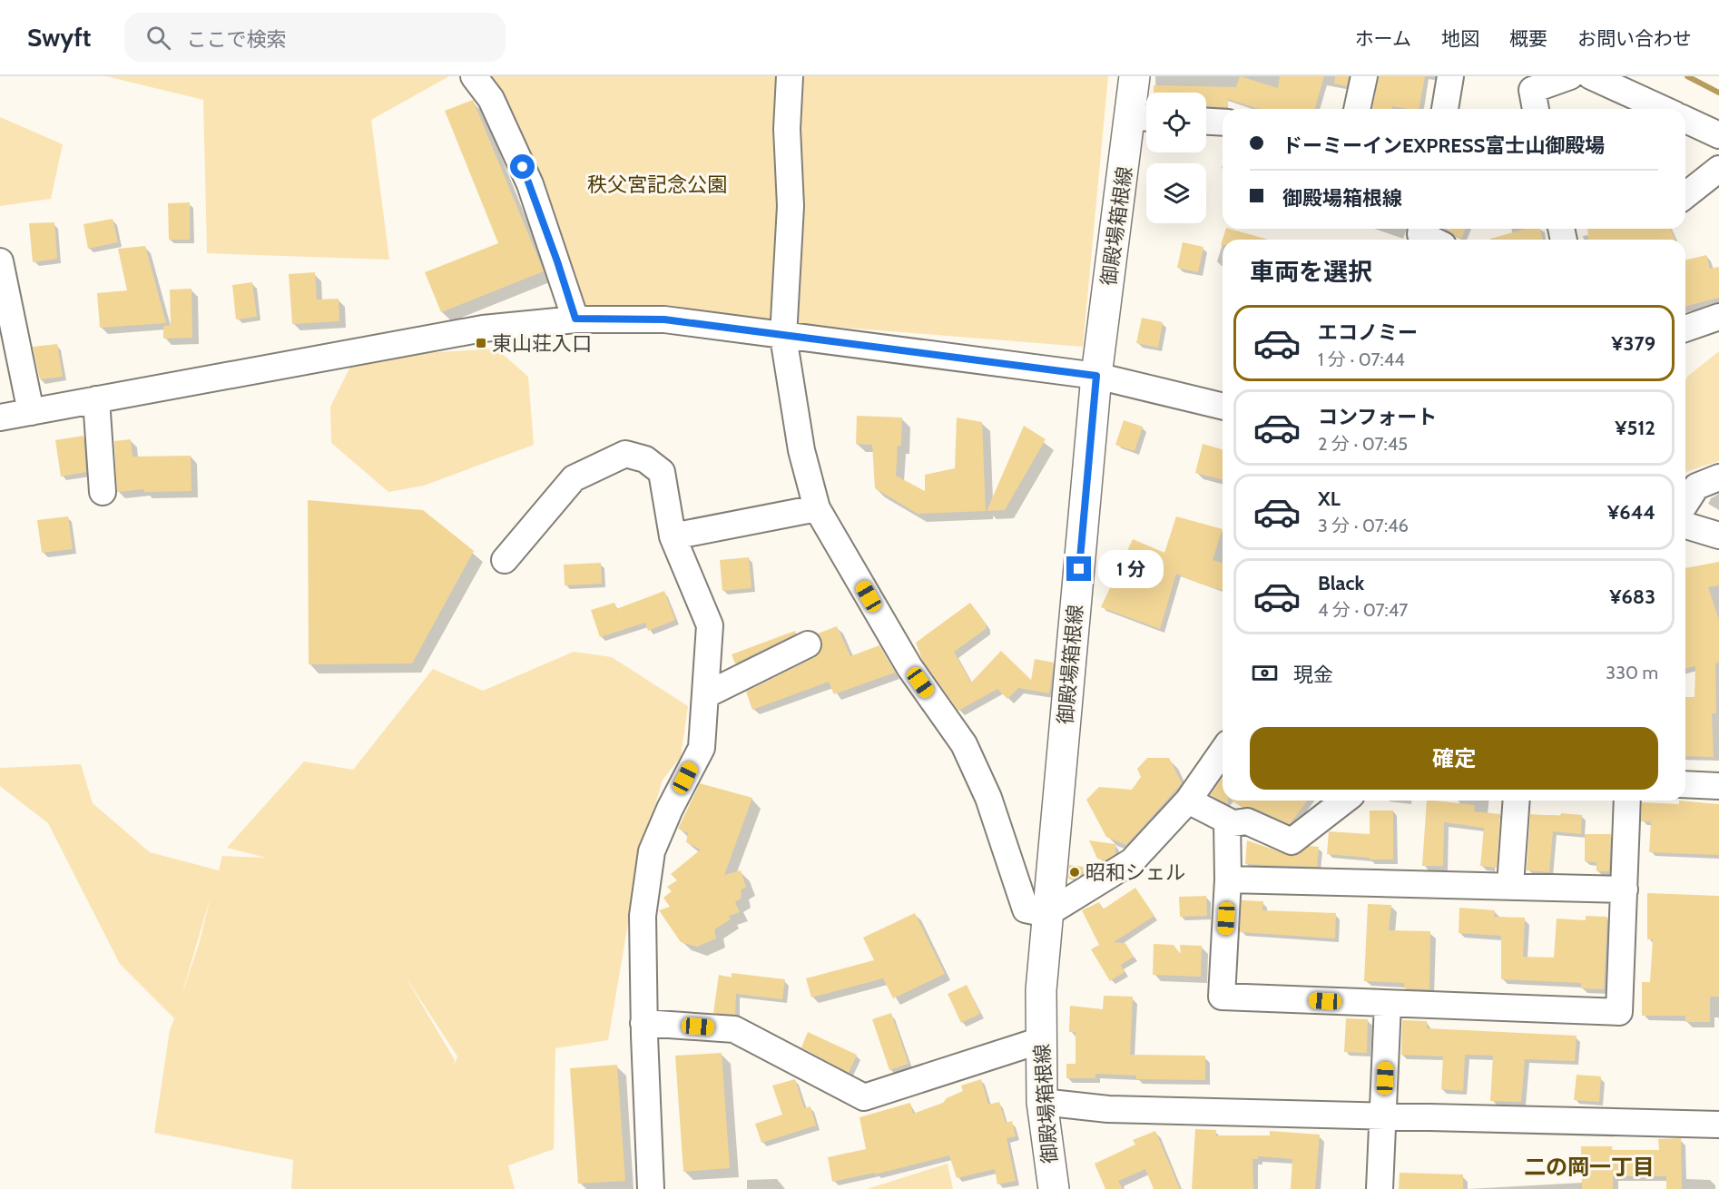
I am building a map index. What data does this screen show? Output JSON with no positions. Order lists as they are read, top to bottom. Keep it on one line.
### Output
{"streets":{"main road":["御殿場箱根線"]},"districts":["二の岡一丁目"],"parks":["秩父宮記念公園"],"places":{"transit":["東山荘入口"],"other":["昭和シェル"]},"page":{"header":"Swyft","search":"ここで検索","nav":["ホーム","地図","概要","お問い合わせ"],"banner":["ドーミーインEXPRESS富士山御殿場","御殿場箱根線"],"heading":"車両を選択","list":[{"name":"エコノミー","note":"1 分 · 07:44","value":"¥379"},{"name":"コンフォート","note":"2 分 · 07:45","value":"¥512"},{"name":"XL","note":"3 分 · 07:46","value":"¥644"},{"name":"Black","note":"4 分 · 07:47","value":"¥683"}],"bubble":"1 分","pay":["現金","330 m"],"buttons":"確定"}}
